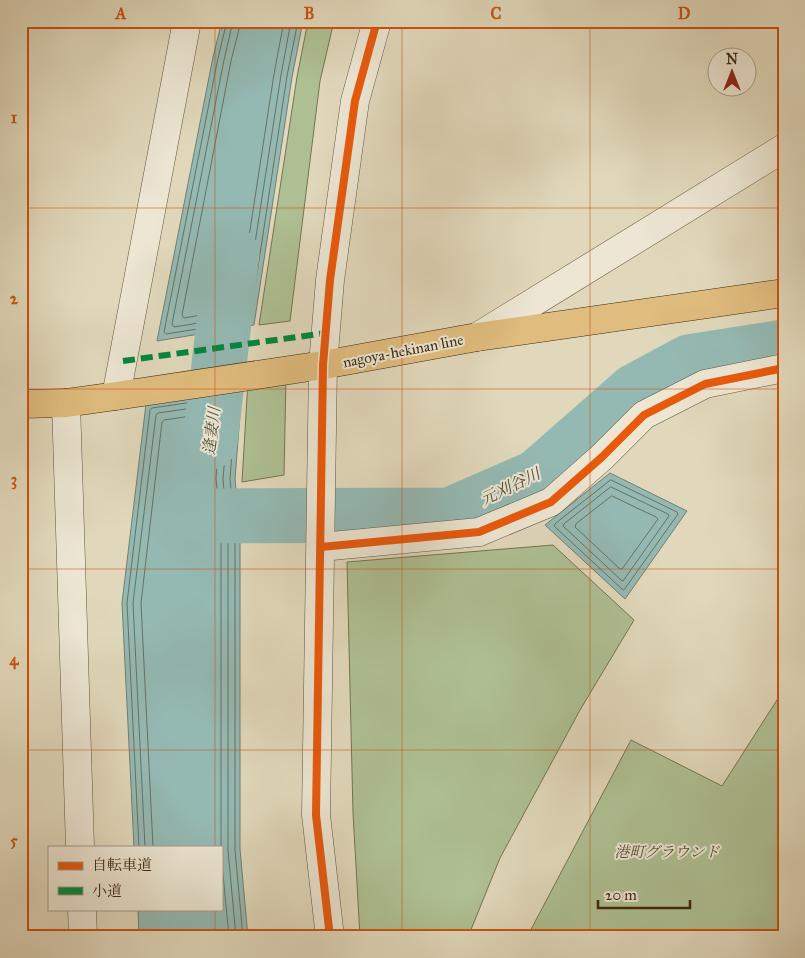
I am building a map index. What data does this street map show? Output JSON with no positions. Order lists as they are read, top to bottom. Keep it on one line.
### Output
{"streets":{"main road":["nagoya-hekinan line"]},"water":["逢妻川","元刈谷川"],"parks":["港町グラウンド"],"legend":["自転車道","小道"],"scale_bar":"20 m","north":"top","grid":{"columns":["A","B","C","D"],"rows":["1","2","3","4","5"]}}
